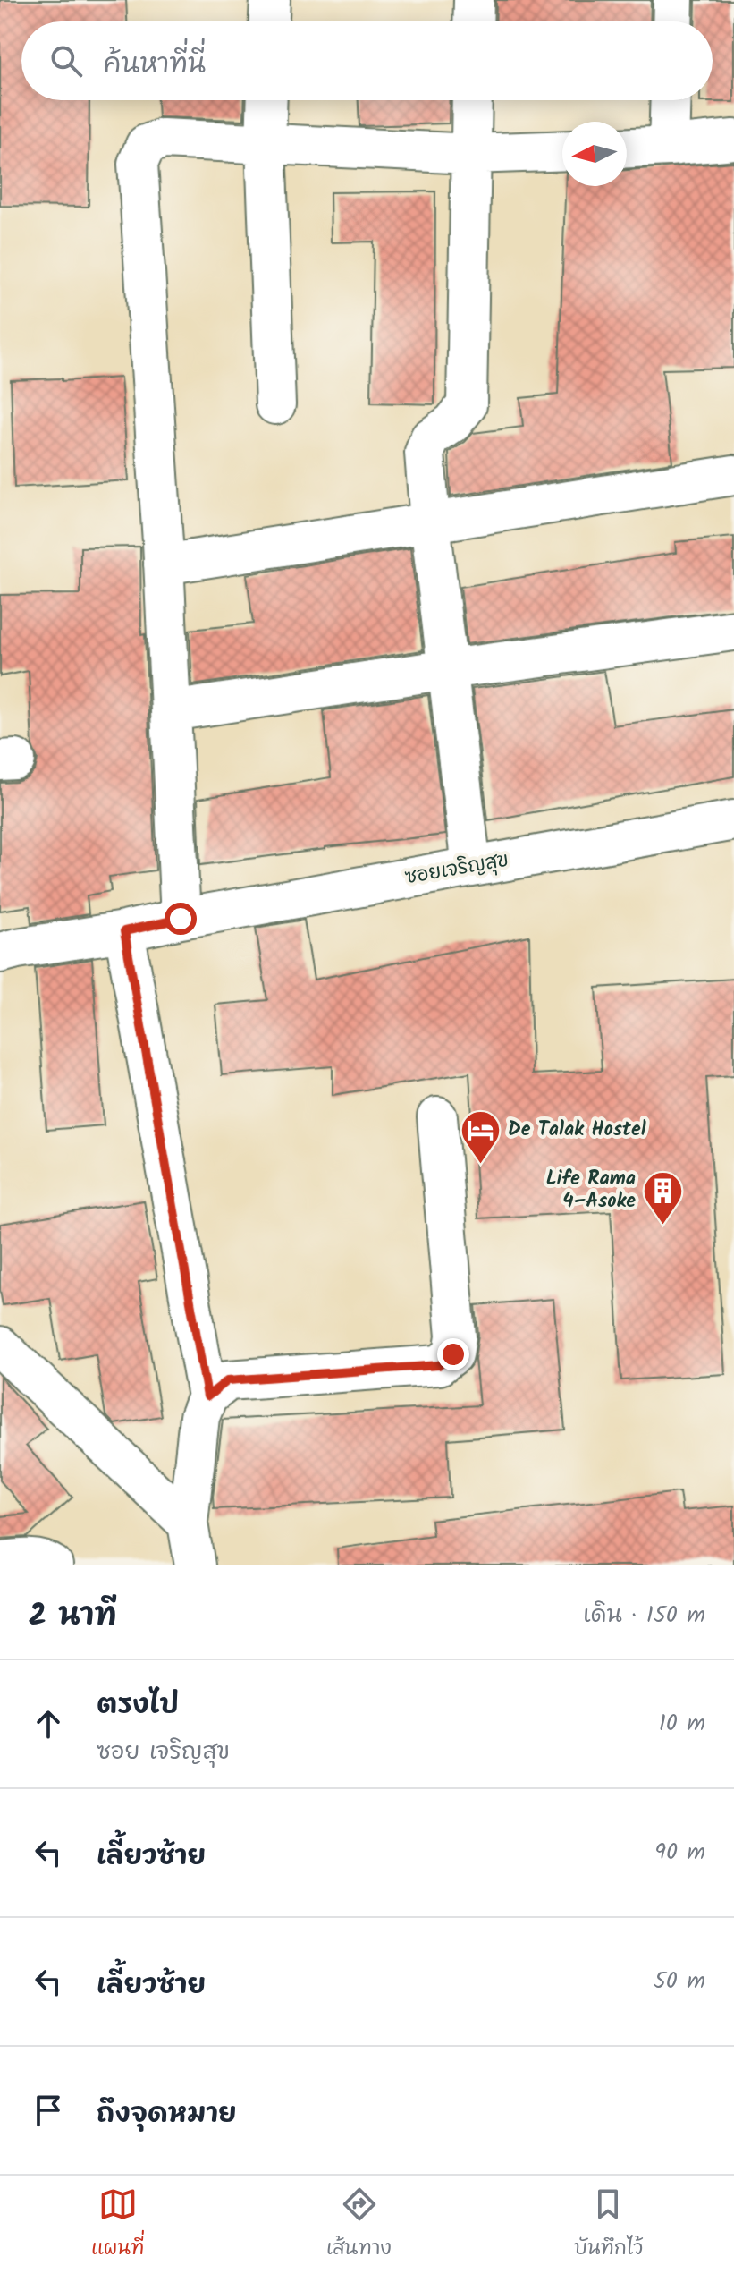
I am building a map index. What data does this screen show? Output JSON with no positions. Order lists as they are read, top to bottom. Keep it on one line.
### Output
{"streets":{"street":["ซอยเจริญสุข"]},"places":{"hotel":["De Talak Hostel"],"building":["Life Rama 4–Asoke"]},"north":"left","page":{"search":"ค้นหาที่นี่","heading":["2 นาที","เดิน · 150 m"],"list":[["ตรงไป","ซอย เจริญสุข","10 m"],["เลี้ยวซ้าย","90 m"],["เลี้ยวซ้าย","50 m"],"ถึงจุดหมาย"],"nav":["แผนที่","เส้นทาง","บันทึกไว้"]}}
